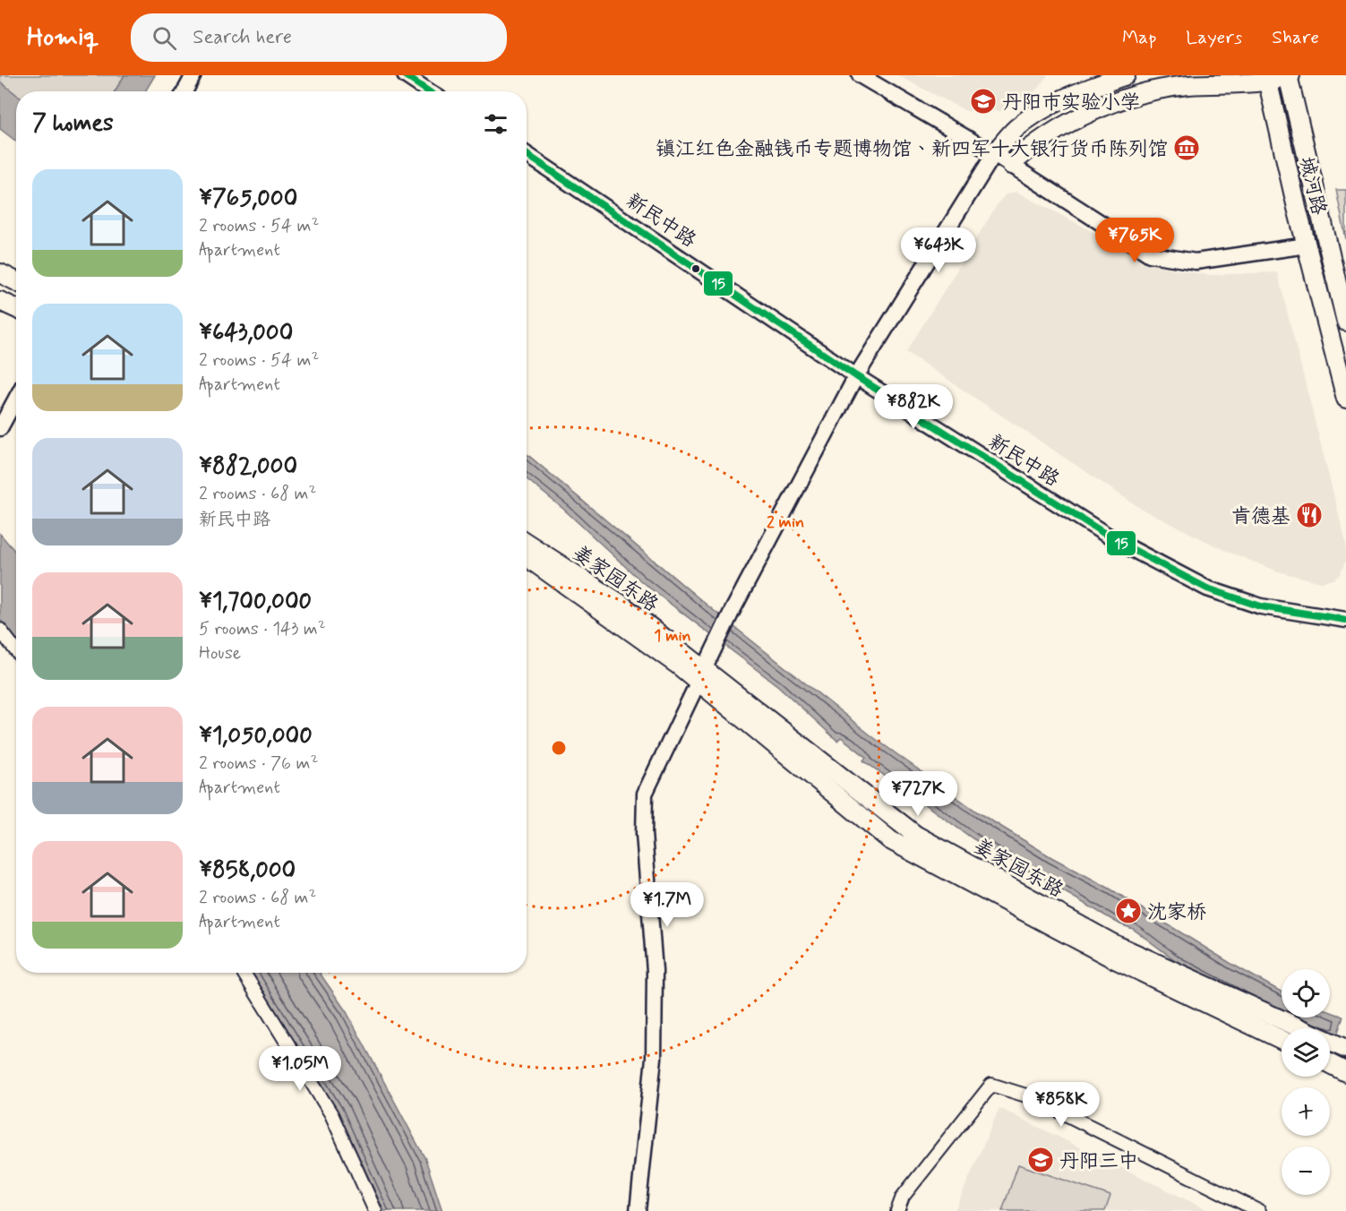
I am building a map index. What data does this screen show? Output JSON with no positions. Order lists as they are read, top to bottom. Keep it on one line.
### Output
{"streets":{"main road":["城河路","姜家园东路"],"street":["新民中路"]},"places":{"school or university":["丹阳市实验小学","丹阳三中"],"museum":["镇江红色金融钱币专题博物馆、新四军十大银行货币陈列馆"],"restaurant":["肯德基"],"place":["沈家桥"]},"lines":["transit line 15"],"page":{"header":"Homiq","search":"Search here","nav":["Map","Layers","Share"],"heading":"7 homes","list":[{"name":"¥765,000","note":"2 rooms · 54 m² · Apartment"},{"name":"¥643,000","note":"2 rooms · 54 m² · Apartment"},{"name":"¥882,000","note":"2 rooms · 68 m² · 新民中路"},{"name":"¥1,700,000","note":"5 rooms · 143 m² · House"},{"name":"¥1,050,000","note":"2 rooms · 76 m² · Apartment"},{"name":"¥858,000","note":"2 rooms · 68 m² · Apartment"}],"price":["¥765K","¥643K","¥882K","¥727K","¥1.7M","¥1.05M","¥858K"],"map_buttons":["+","−"]},"rings":["2 min","1 min"]}
